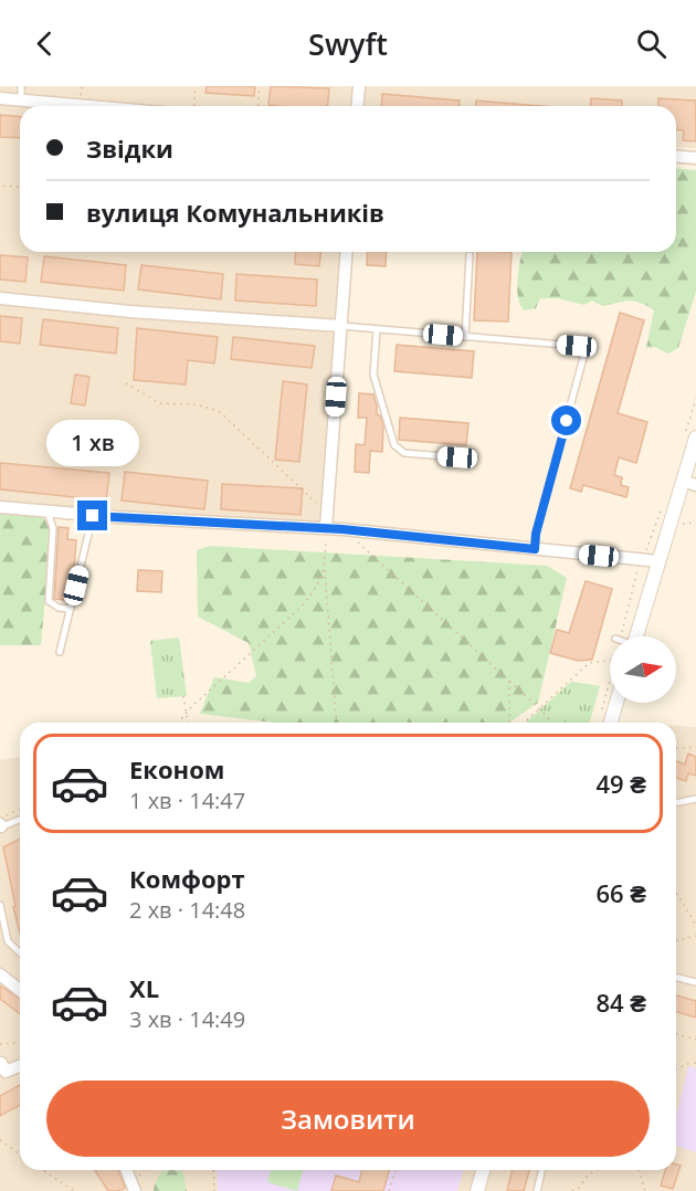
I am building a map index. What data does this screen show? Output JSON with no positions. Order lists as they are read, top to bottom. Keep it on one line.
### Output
{"north":"right","page":{"header":"Swyft","banner":["Звідки","вулиця Комунальників"],"bubble":"1 хв","list":[{"name":"Економ","note":"1 хв · 14:47","value":"49 ₴"},{"name":"Комфорт","note":"2 хв · 14:48","value":"66 ₴"},{"name":"XL","note":"3 хв · 14:49","value":"84 ₴"}],"buttons":"Замовити"}}
